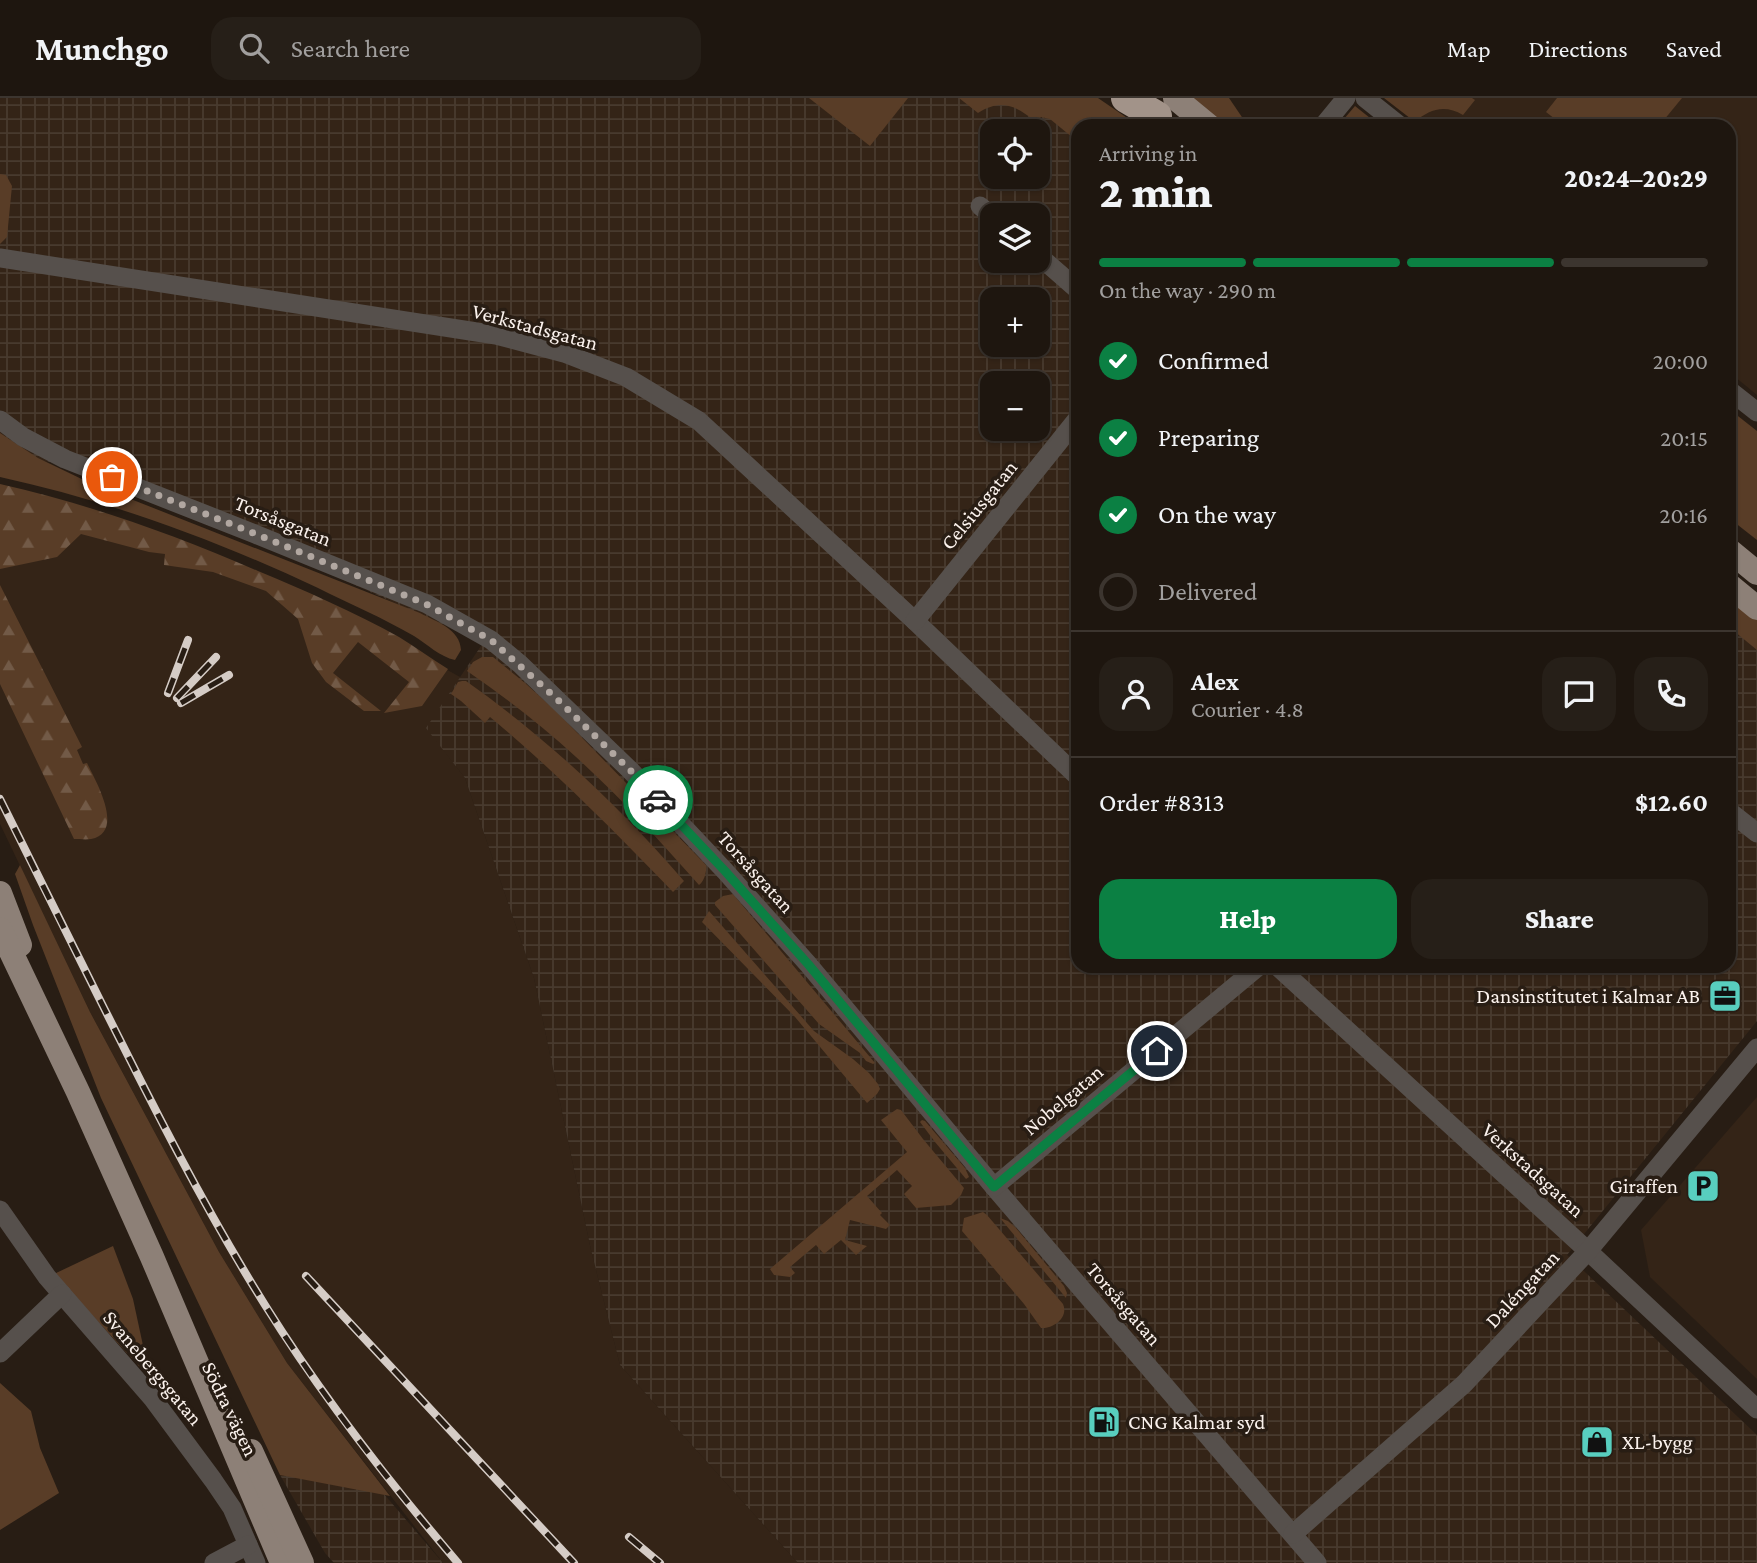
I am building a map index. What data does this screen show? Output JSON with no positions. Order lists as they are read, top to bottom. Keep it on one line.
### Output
{"streets":{"main road":["Södra vägen"],"street":["Verkstadsgatan","Celsiusgatan","Torsåsgatan","Nobelgatan","Daléngatan","Svanebergsgatan"]},"crossings":[["Verkstadsgatan","Celsiusgatan"],["Verkstadsgatan","Daléngatan"],["Torsåsgatan","Nobelgatan"],["Torsåsgatan","Daléngatan"]],"places":{"office":["Dansinstitutet i Kalmar AB"],"parking":["Giraffen"],"fuel station":["CNG Kalmar syd"],"shop":["XL-bygg"]},"page":{"header":"Munchgo","search":"Search here","nav":["Map","Directions","Saved"],"map_buttons":["+","−"],"heading":["2 min","Arriving in","20:24–20:29"],"panel":["Alex","Courier · 4.8","Order #8313","$12.60"],"bar":"On the way · 290 m","list":[["Confirmed","20:00"],["Preparing","20:15"],["On the way","20:16"],"Delivered"],"buttons":["Help","Share"]}}
